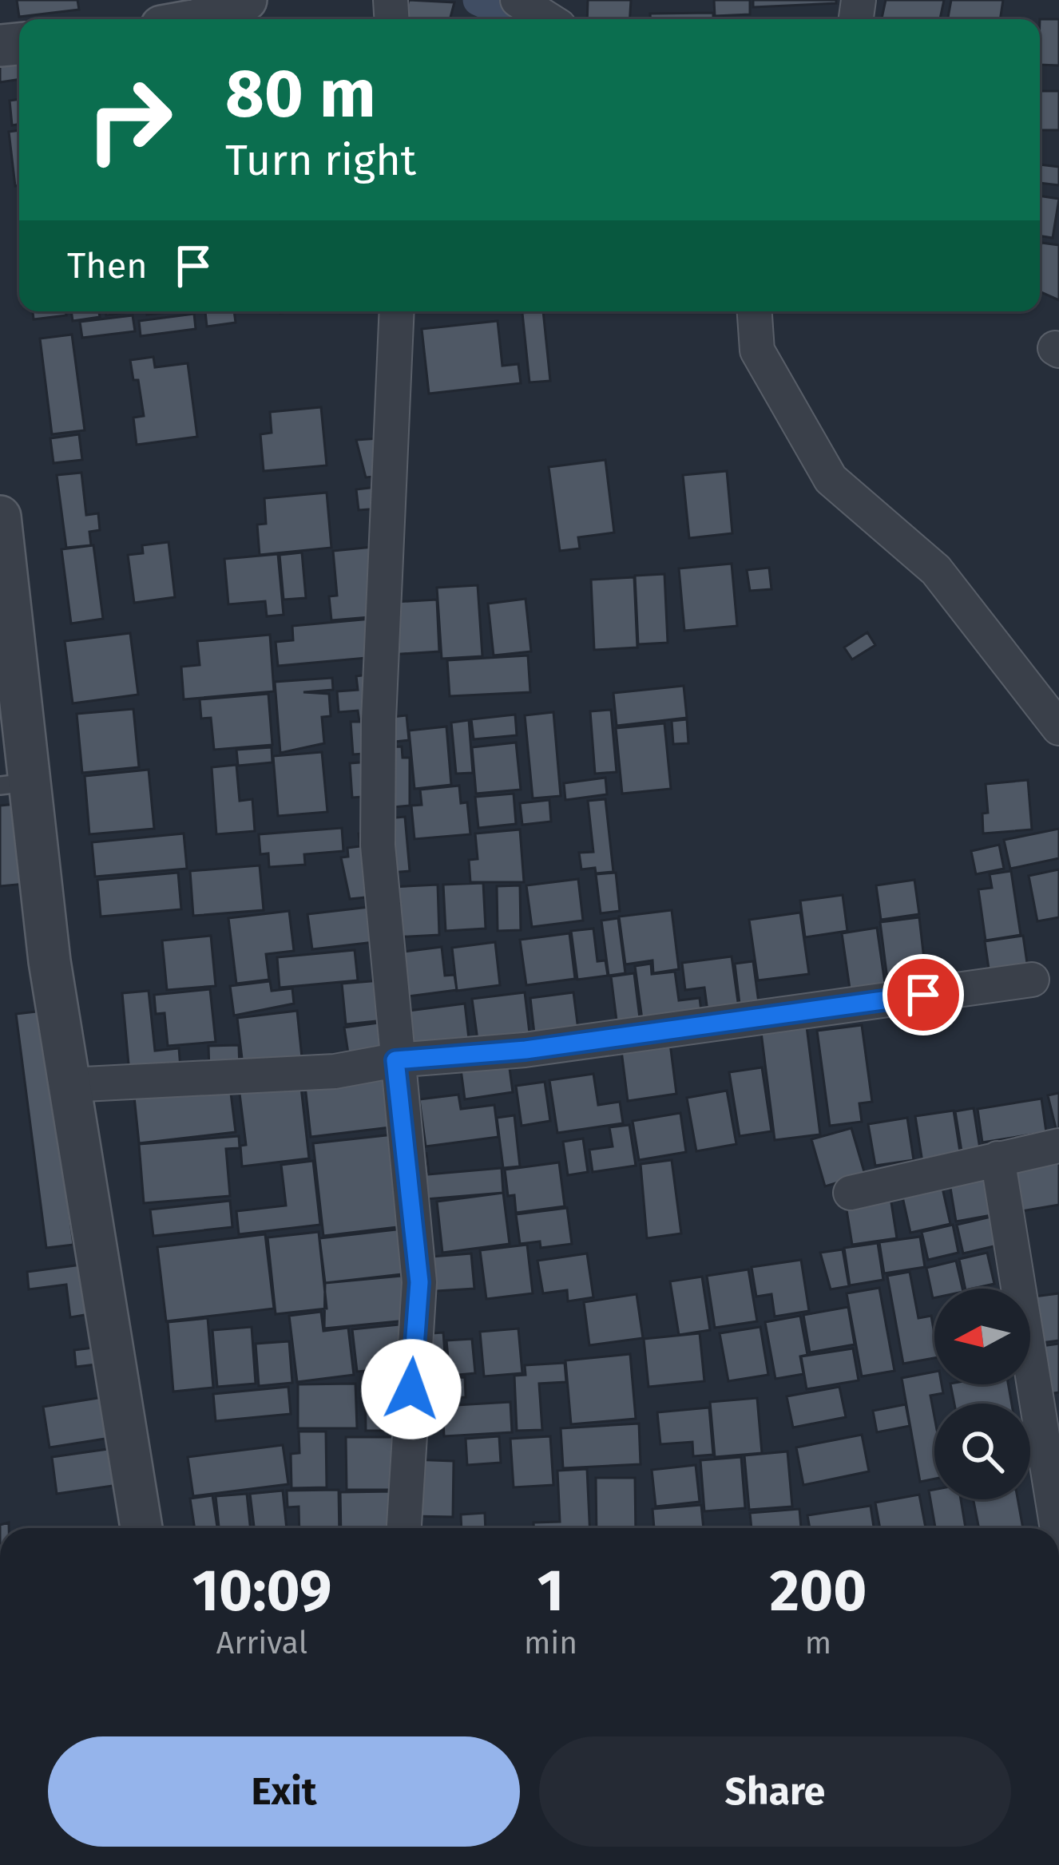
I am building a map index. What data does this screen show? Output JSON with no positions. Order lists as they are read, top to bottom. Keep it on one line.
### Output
{"north":"left","page":{"turn":["80 m","Turn right"],"then":"Then","eta":["10:09","Arrival","1","min","200","m"],"buttons":["Exit","Share"]}}
